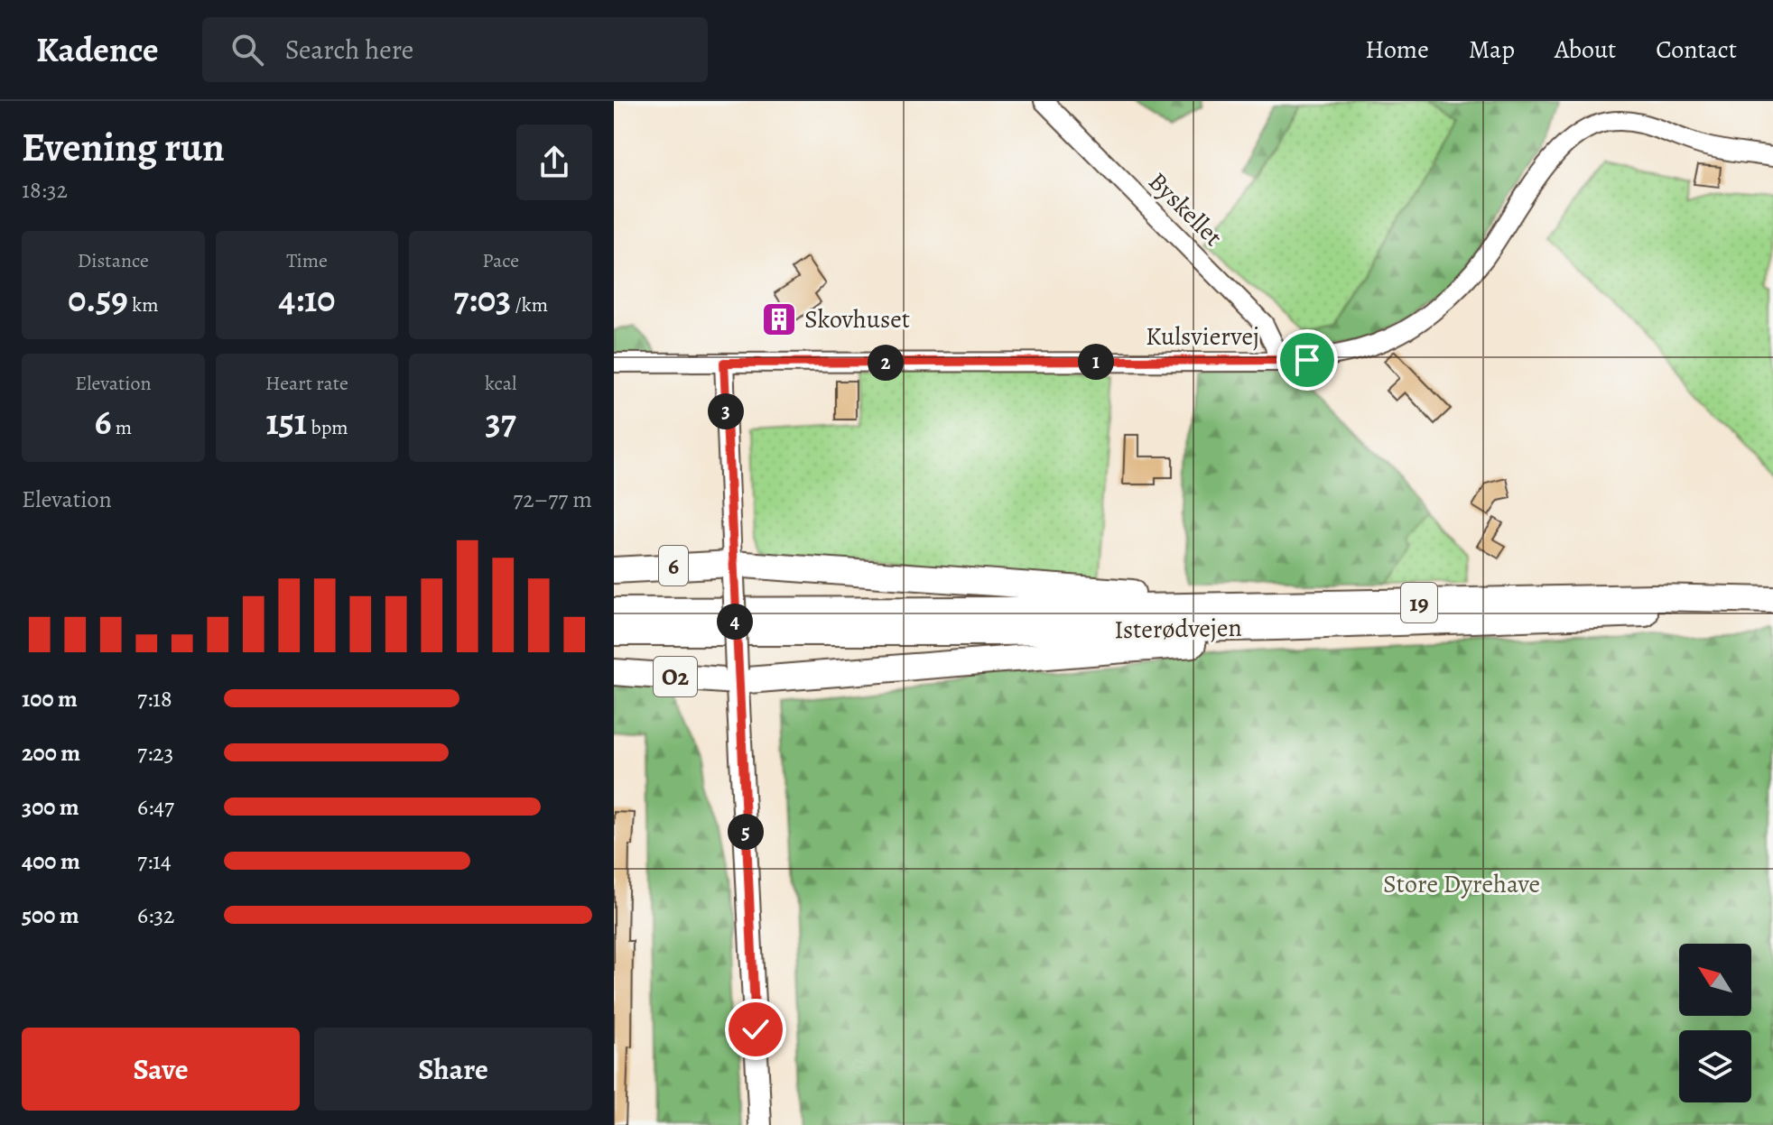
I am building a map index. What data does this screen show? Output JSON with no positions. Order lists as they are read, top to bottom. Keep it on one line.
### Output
{"streets":{"highway":["6","19","Isterødvejen","O2"],"street":["Byskellet","Kulsviervej"]},"crossings":[["Byskellet","Kulsviervej"]],"parks":["Store Dyrehave"],"places":{"building":["Skovhuset"]},"north":"top left","page":{"header":"Kadence","search":"Search here","nav":["Home","Map","About","Contact"],"heading":["Evening run","18:32"],"stats":[["Distance","0.59 km"],["Time","4:10"],["Pace","7:03 /km"],["Elevation","6 m"],["Heart rate","151 bpm"],["kcal","37"]],"pins":["1","2","3","4","5"],"chart":["Elevation","72–77 m"],"list":[{"name":"100 m","note":"7:18"},{"name":"200 m","note":"7:23"},{"name":"300 m","note":"6:47"},{"name":"400 m","note":"7:14"},{"name":"500 m","note":"6:32"}],"buttons":["Save","Share"]}}
